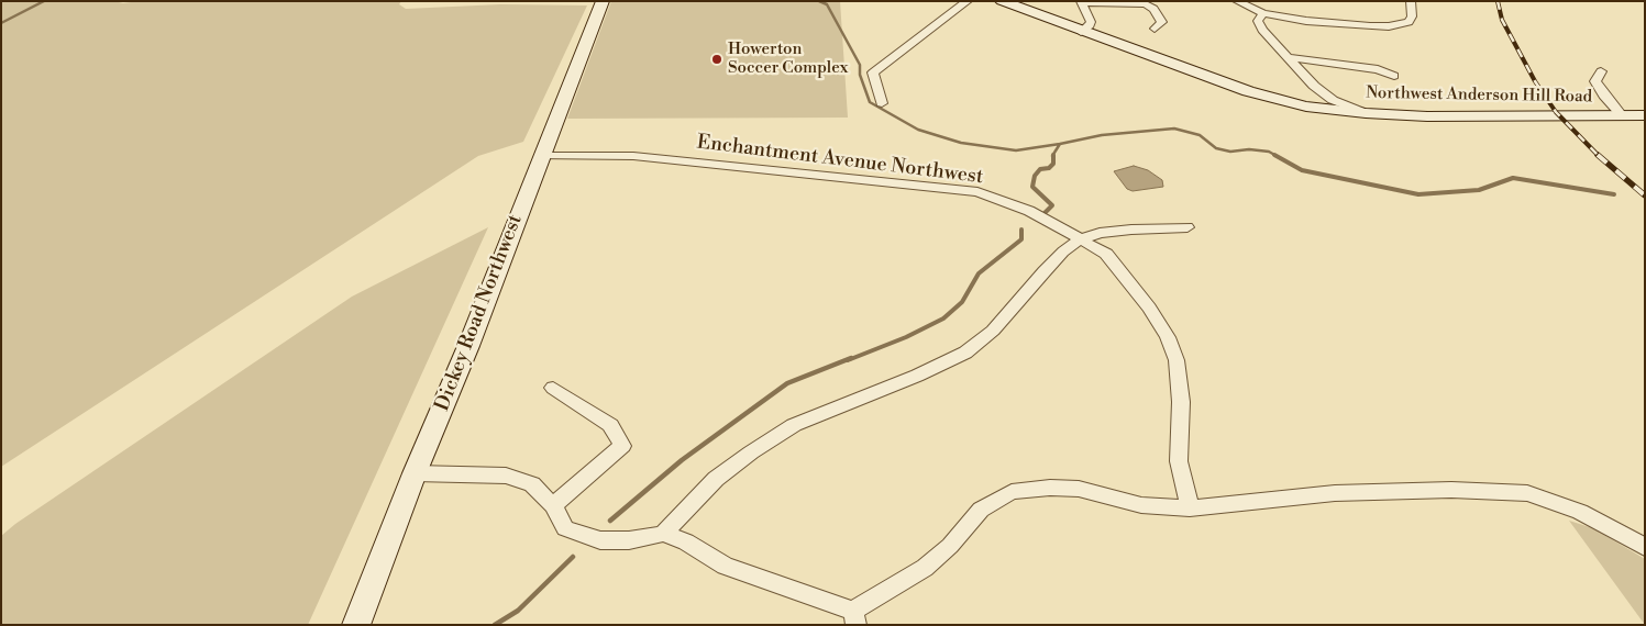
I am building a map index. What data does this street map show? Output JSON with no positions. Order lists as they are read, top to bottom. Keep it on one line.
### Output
{"streets":{"street":["Northwest Anderson Hill Road","Enchantment Avenue Northwest","Dickey Road Northwest"]},"places":["Howerton Soccer Complex"]}
